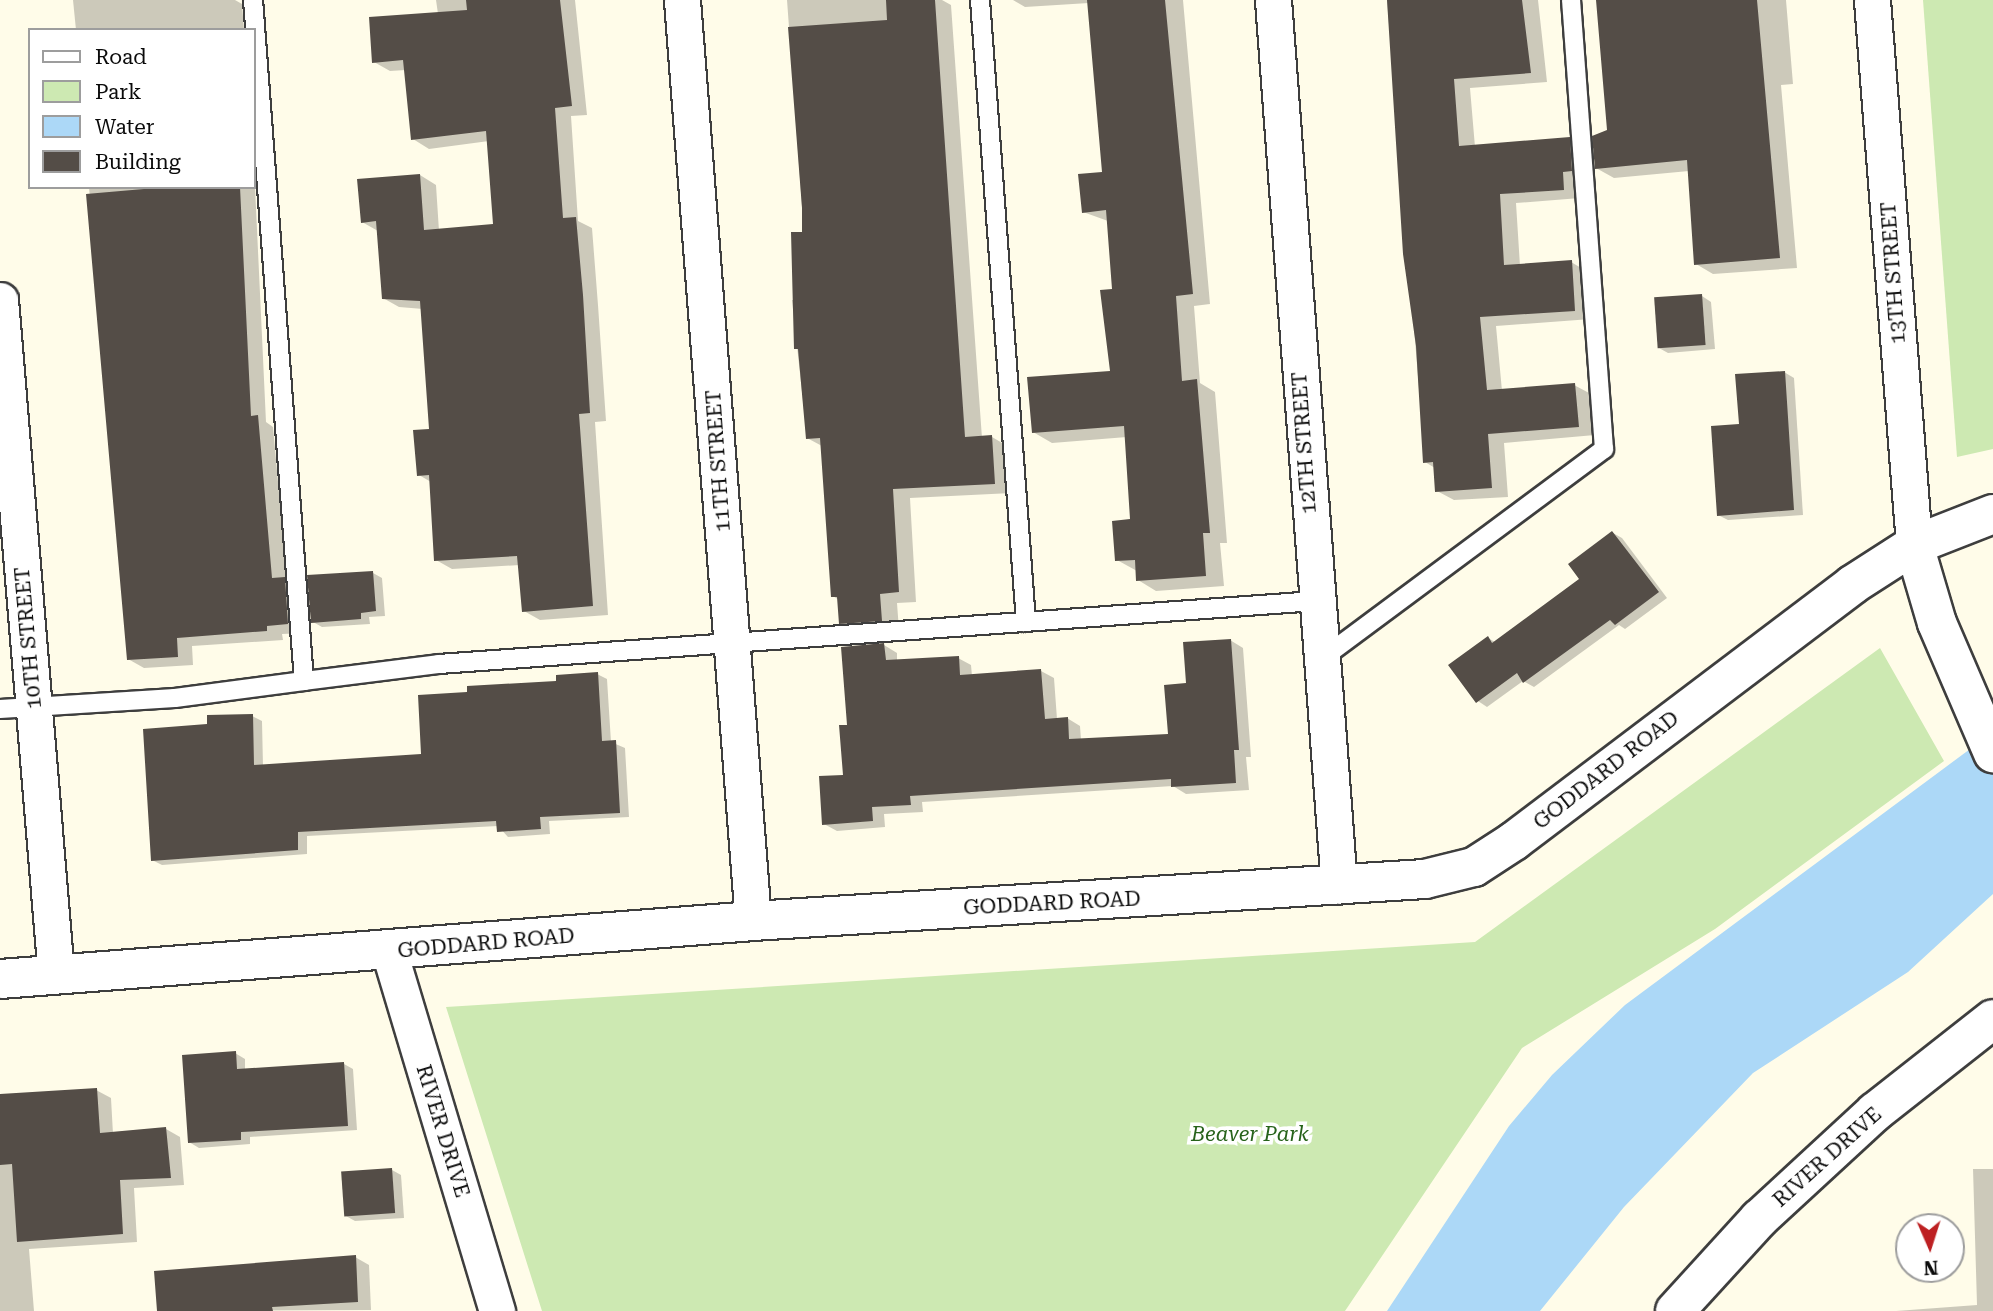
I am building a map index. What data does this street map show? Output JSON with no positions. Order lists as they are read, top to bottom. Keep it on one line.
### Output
{"streets":{"street":["13TH STREET","12TH STREET","11TH STREET","10TH STREET","GODDARD ROAD","RIVER DRIVE"]},"crossings":[["13TH STREET","GODDARD ROAD"],["12TH STREET","GODDARD ROAD"],["11TH STREET","GODDARD ROAD"],["10TH STREET","GODDARD ROAD"],["GODDARD ROAD","RIVER DRIVE"]],"parks":["Beaver Park"],"legend":["Road","Park","Water","Building"],"north":"bottom"}
